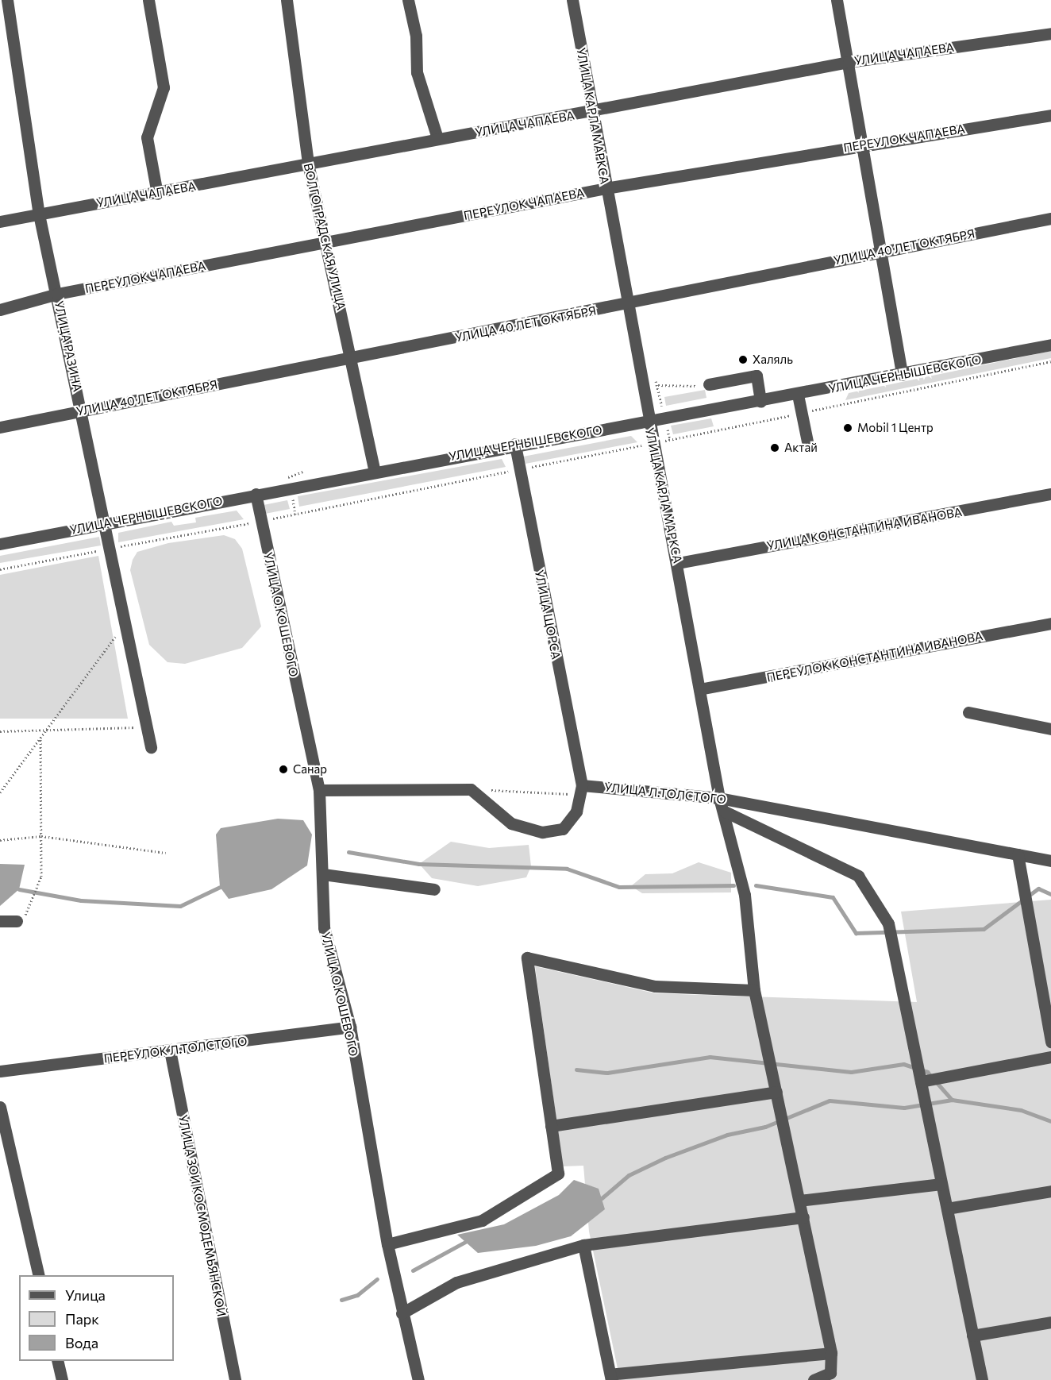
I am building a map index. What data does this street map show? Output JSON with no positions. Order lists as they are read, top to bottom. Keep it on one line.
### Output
{"streets":{"street":["УЛИЦА ЧАПАЕВА","УЛИЦА КАРЛА МАРКСА","ПЕРЕУЛОК ЧАПАЕВА","ВОЛГОГРАДСКАЯ УЛИЦА","УЛИЦА 40 ЛЕТ ОКТЯБРЯ","УЛИЦА РАЗИНА","УЛИЦА ЧЕРНЫШЕВСКОГО","УЛИЦА КОНСТАНТИНА ИВАНОВА","УЛИЦА О.КОШЕВОГО","УЛИЦА ЩОРСА","ПЕРЕУЛОК КОНСТАНТИНА ИВАНОВА","УЛИЦА Л.ТОЛСТОГО","ПЕРЕУЛОК Л.ТОЛСТОГО","УЛИЦА ЗОИ КОСМОДЕМЬЯНСКОЙ"]},"crossings":[["УЛИЦА ЧАПАЕВА","УЛИЦА КАРЛА МАРКСА"],["УЛИЦА ЧАПАЕВА","ВОЛГОГРАДСКАЯ УЛИЦА"],["УЛИЦА ЧАПАЕВА","УЛИЦА РАЗИНА"],["УЛИЦА КАРЛА МАРКСА","ПЕРЕУЛОК ЧАПАЕВА"],["УЛИЦА КАРЛА МАРКСА","УЛИЦА 40 ЛЕТ ОКТЯБРЯ"],["УЛИЦА КАРЛА МАРКСА","УЛИЦА ЧЕРНЫШЕВСКОГО"],["УЛИЦА КАРЛА МАРКСА","УЛИЦА КОНСТАНТИНА ИВАНОВА"],["УЛИЦА КАРЛА МАРКСА","ПЕРЕУЛОК КОНСТАНТИНА ИВАНОВА"],["УЛИЦА КАРЛА МАРКСА","УЛИЦА Л.ТОЛСТОГО"],["ПЕРЕУЛОК ЧАПАЕВА","ВОЛГОГРАДСКАЯ УЛИЦА"],["ПЕРЕУЛОК ЧАПАЕВА","УЛИЦА РАЗИНА"],["ВОЛГОГРАДСКАЯ УЛИЦА","УЛИЦА 40 ЛЕТ ОКТЯБРЯ"],["ВОЛГОГРАДСКАЯ УЛИЦА","УЛИЦА ЧЕРНЫШЕВСКОГО"],["УЛИЦА 40 ЛЕТ ОКТЯБРЯ","УЛИЦА РАЗИНА"],["УЛИЦА РАЗИНА","УЛИЦА ЧЕРНЫШЕВСКОГО"],["УЛИЦА ЧЕРНЫШЕВСКОГО","УЛИЦА О.КОШЕВОГО"],["УЛИЦА ЧЕРНЫШЕВСКОГО","УЛИЦА ЩОРСА"],["УЛИЦА О.КОШЕВОГО","ПЕРЕУЛОК Л.ТОЛСТОГО"],["УЛИЦА ЩОРСА","УЛИЦА Л.ТОЛСТОГО"],["ПЕРЕУЛОК Л.ТОЛСТОГО","УЛИЦА ЗОИ КОСМОДЕМЬЯНСКОЙ"]],"places":["Халяль","Mobil 1 Центр","Актай","Санар"],"legend":["Улица","Парк","Вода"]}
